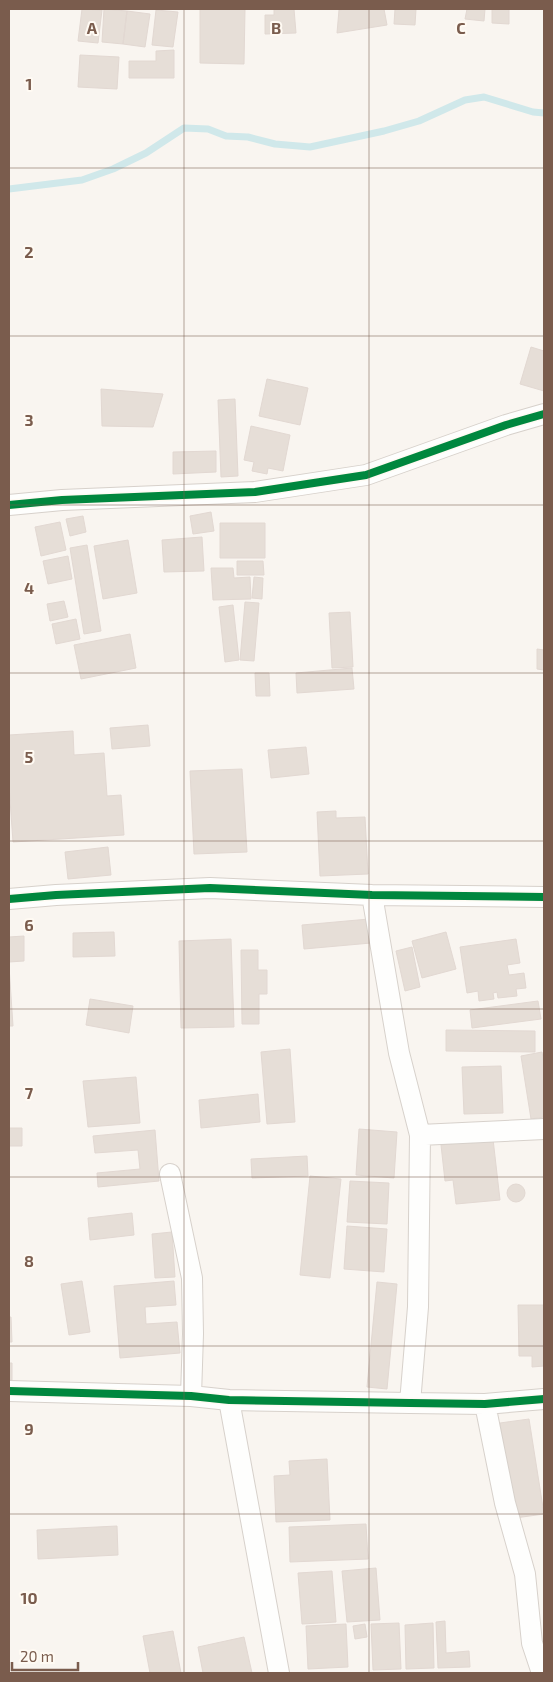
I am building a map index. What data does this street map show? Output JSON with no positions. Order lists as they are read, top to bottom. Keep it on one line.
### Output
{"scale_bar":"20 m","grid":{"columns":["A","B","C"],"rows":["1","2","3","4","5","6","7","8","9","10"]}}
